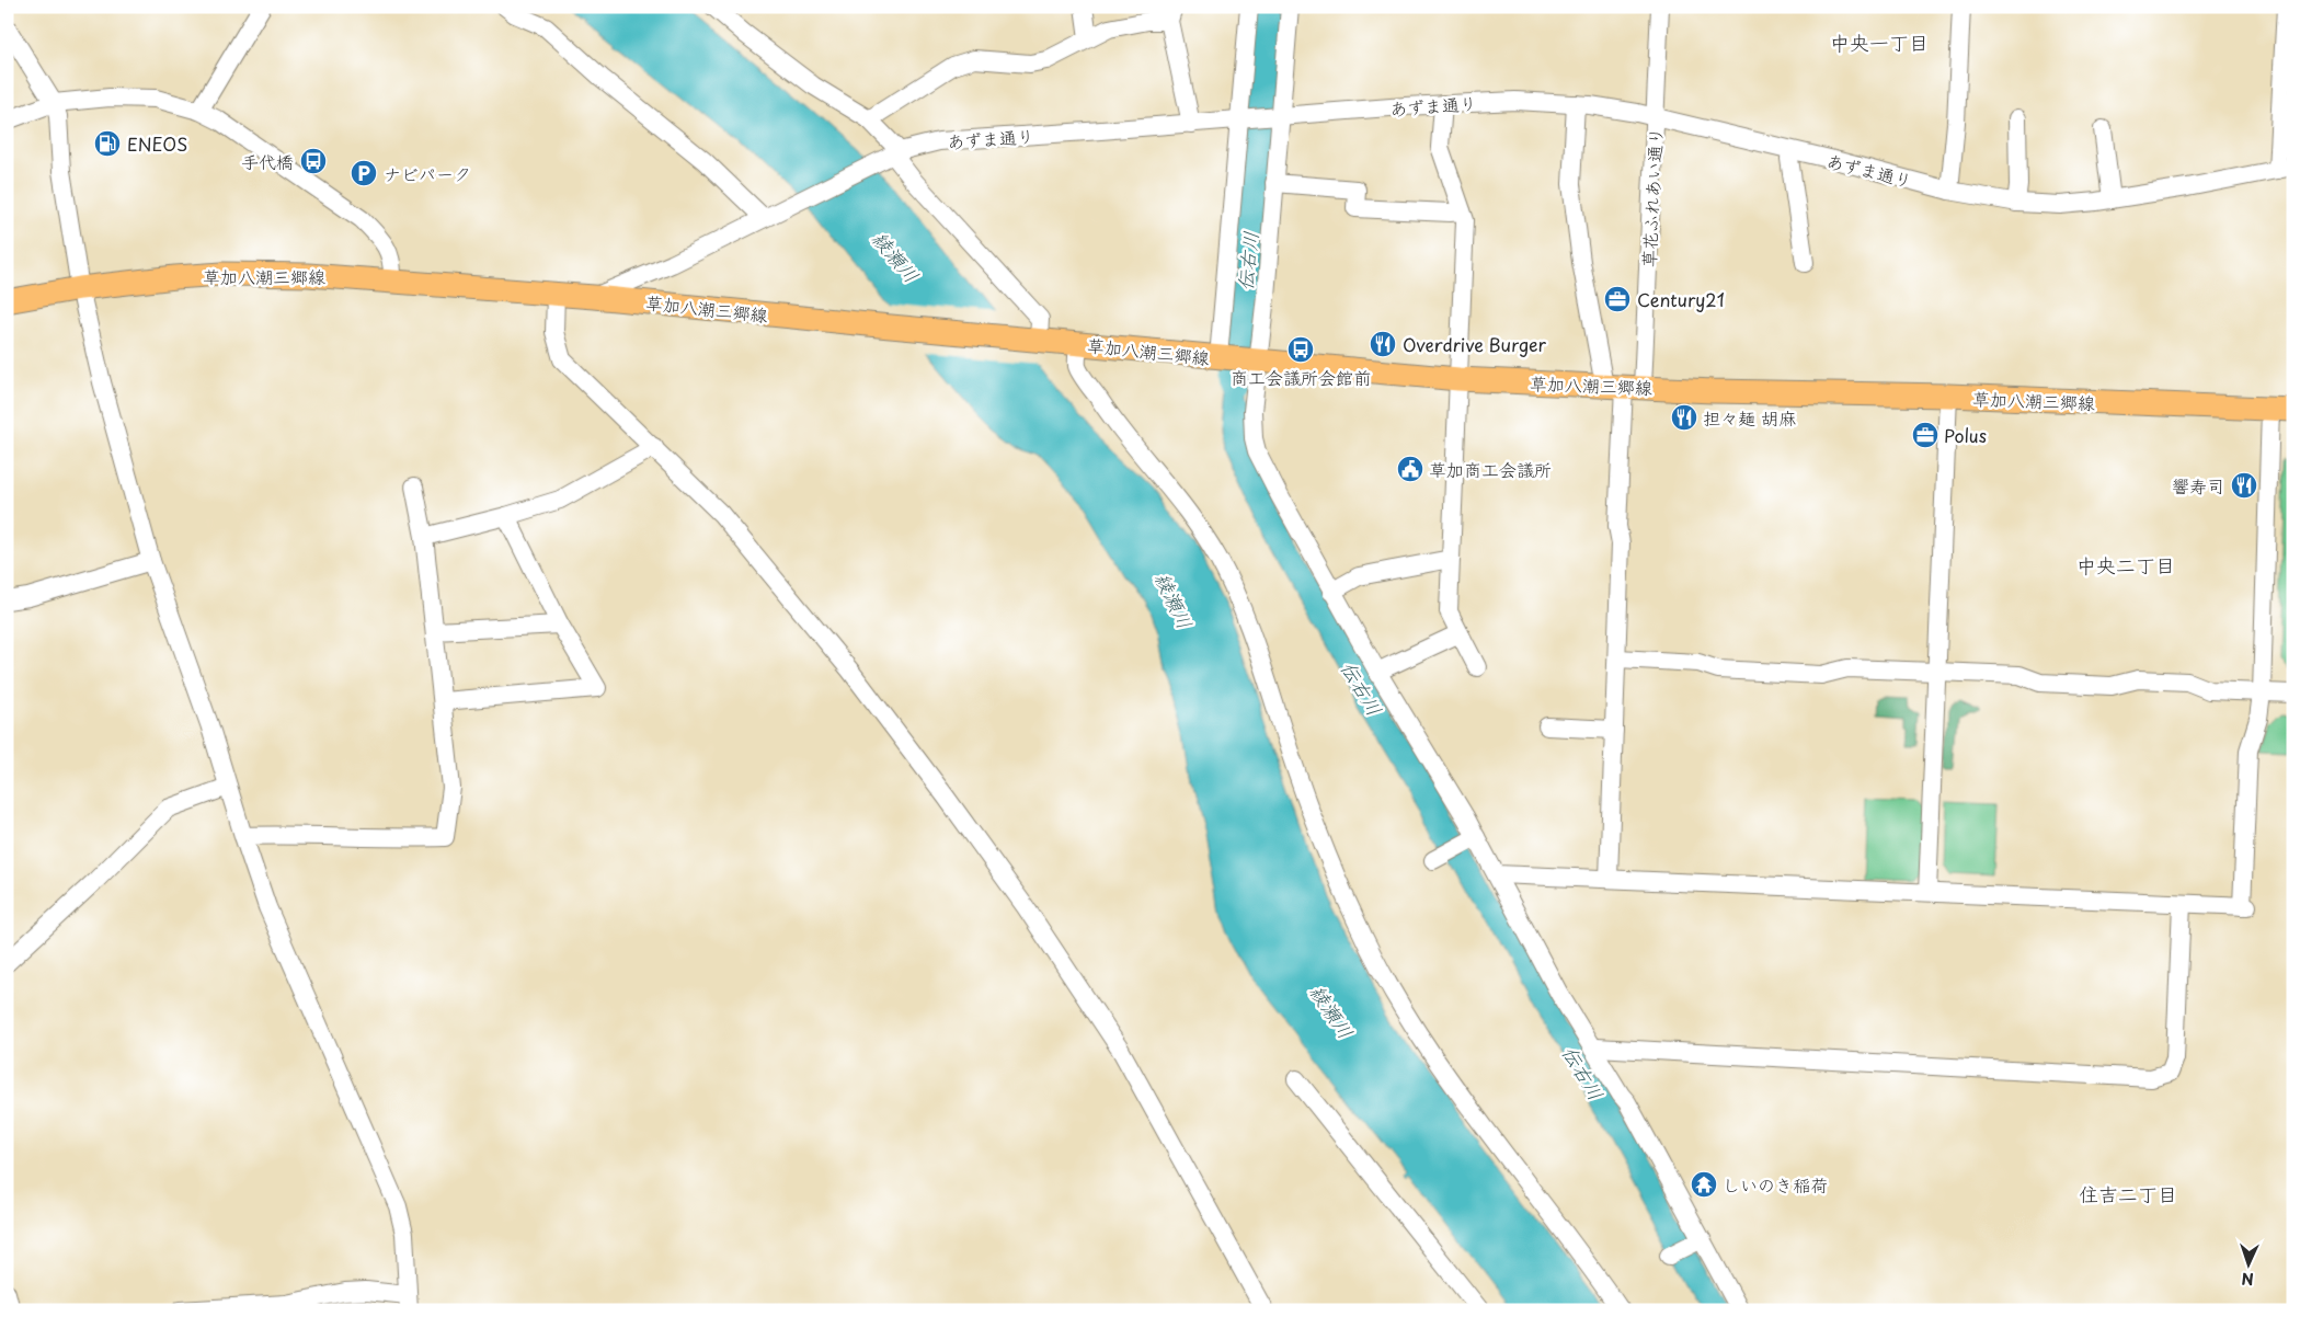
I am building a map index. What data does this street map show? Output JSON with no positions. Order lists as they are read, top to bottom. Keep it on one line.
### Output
{"streets":{"main road":["草加八潮三郷線"],"street":["あずま通り","草花ふれあい通り"]},"crossings":[["あずま通り","草花ふれあい通り"],["あずま通り","草加八潮三郷線"],["草花ふれあい通り","草加八潮三郷線"]],"districts":["中央一丁目","中央二丁目","住吉二丁目"],"water":["綾瀬川","伝右川"],"places":{"fuel station":["ENEOS"],"bus stop":["手代橋","商工会議所会館前"],"parking":["ナビパーク"],"office":["Century21","Polus"],"restaurant":["Overdrive Burger","担々麺 胡麻","響寿司"],"public building":["草加商工会議所"],"temple":["しいのき稲荷"]},"north":"bottom"}
